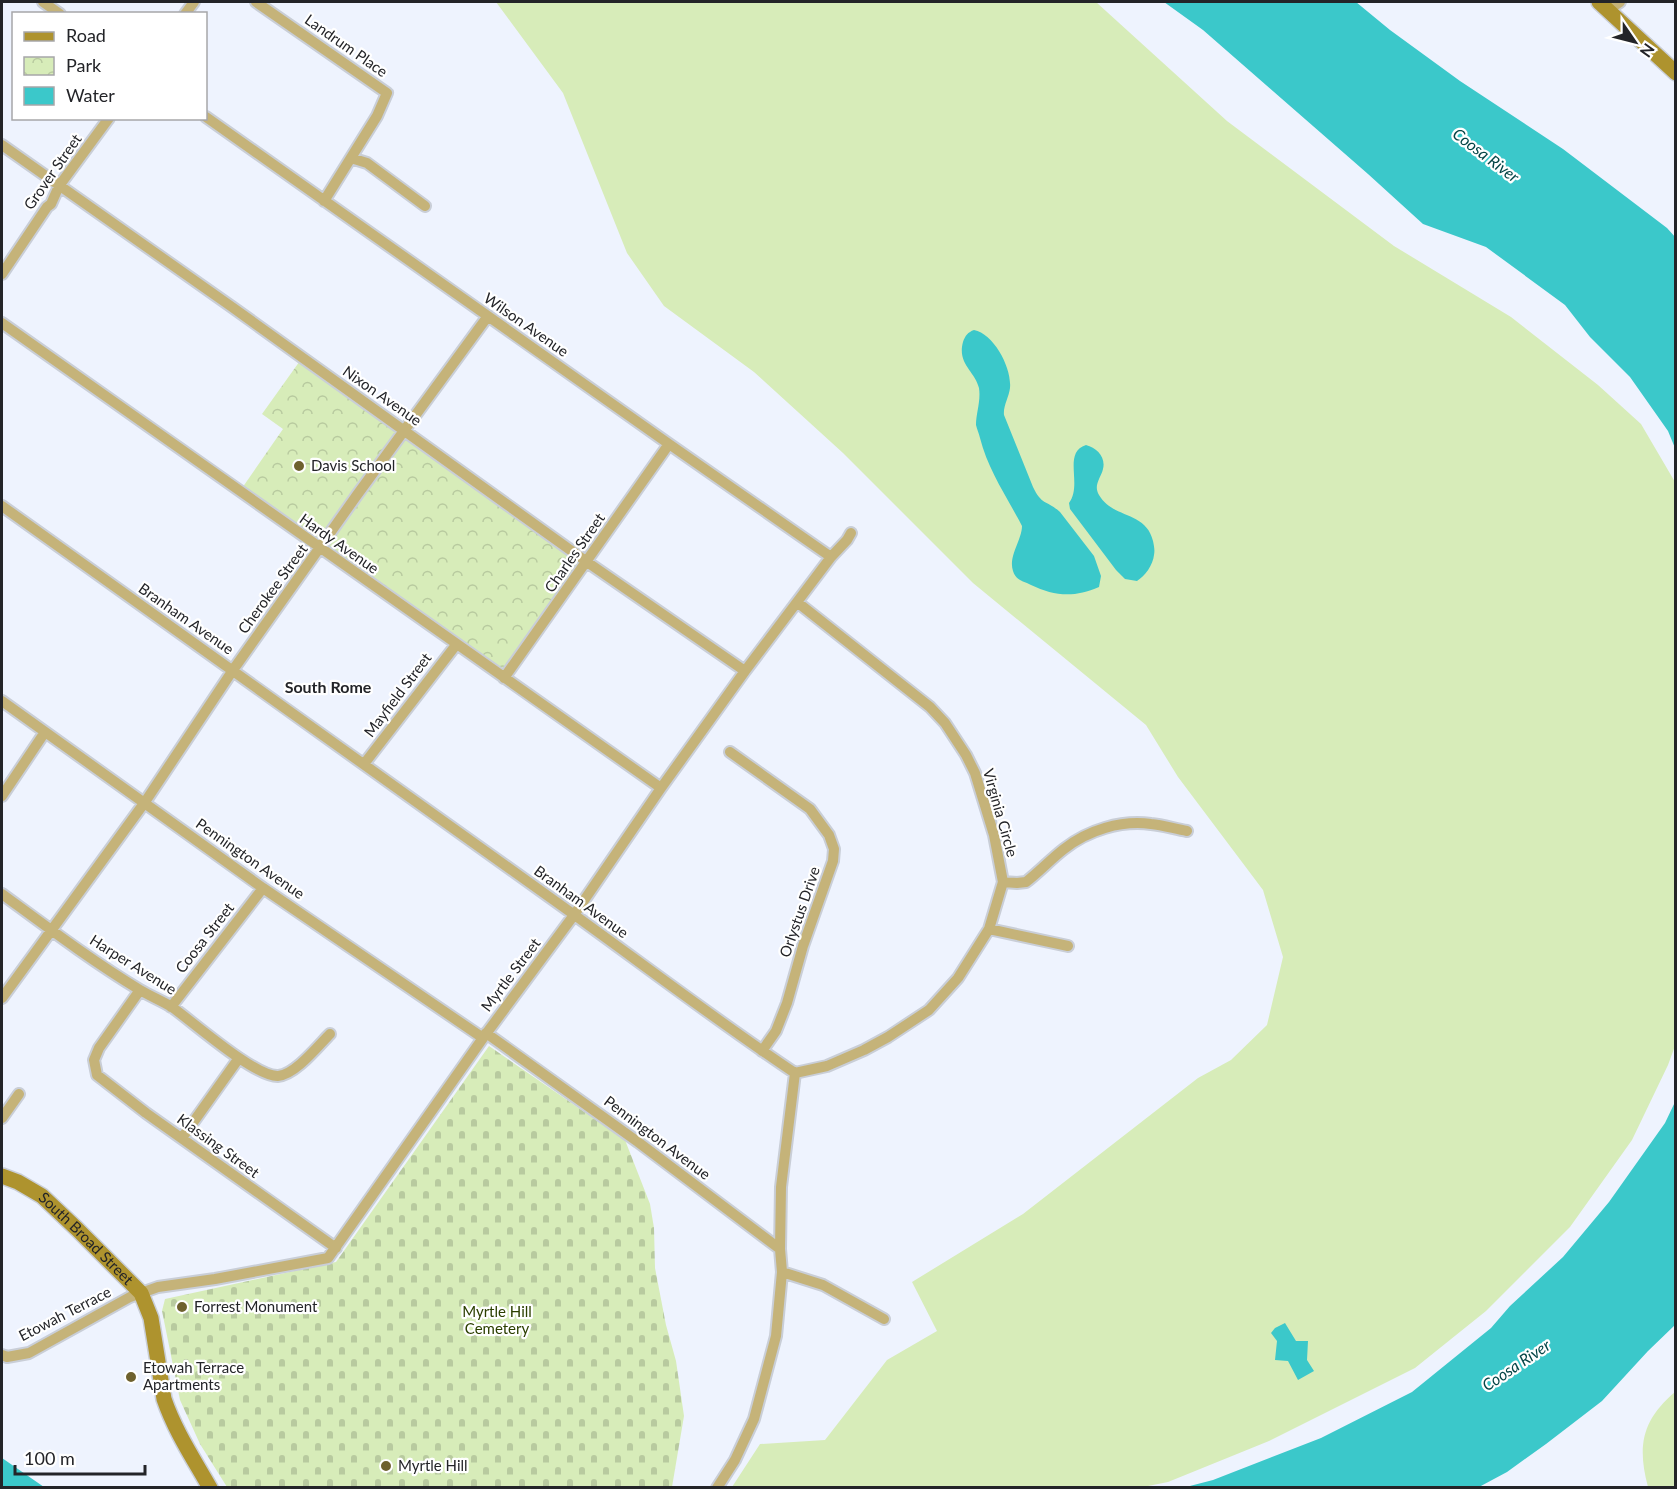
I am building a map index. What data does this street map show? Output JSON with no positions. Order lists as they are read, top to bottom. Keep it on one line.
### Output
{"streets":{"main road":["South Broad Street"],"street":["Landrum Place","Grover Street","Wilson Avenue","Nixon Avenue","Hardy Avenue","Charles Street","Cherokee Street","Branham Avenue","Mayfield Street","Virginia Circle","Pennington Avenue","Orlystus Drive","Coosa Street","Harper Avenue","Myrtle Street","Klassing Street","Etowah Terrace"]},"crossings":[["Grover Street","Nixon Avenue"],["Wilson Avenue","Charles Street"],["Wilson Avenue","Cherokee Street"],["Wilson Avenue","Myrtle Street"],["Nixon Avenue","Charles Street"],["Nixon Avenue","Cherokee Street"],["Nixon Avenue","Myrtle Street"],["Hardy Avenue","Charles Street"],["Hardy Avenue","Cherokee Street"],["Hardy Avenue","Mayfield Street"],["Hardy Avenue","Myrtle Street"],["Cherokee Street","Branham Avenue"],["Cherokee Street","Pennington Avenue"],["Cherokee Street","Harper Avenue"],["Branham Avenue","Mayfield Street"],["Branham Avenue","Virginia Circle"],["Branham Avenue","Orlystus Drive"],["Branham Avenue","Myrtle Street"],["Virginia Circle","Myrtle Street"],["Pennington Avenue","Coosa Street"],["Pennington Avenue","Myrtle Street"],["Coosa Street","Harper Avenue"],["Harper Avenue","Klassing Street"],["Myrtle Street","Klassing Street"],["Myrtle Street","South Broad Street"],["Myrtle Street","Etowah Terrace"],["South Broad Street","Etowah Terrace"]],"districts":["South Rome"],"water":["Coosa River"],"parks":["Myrtle Hill Cemetery"],"places":["Davis School","Forrest Monument","Etowah Terrace Apartments","Myrtle Hill"],"legend":["Road","Park","Water"],"scale_bar":"100 m","north":"bottom right"}
